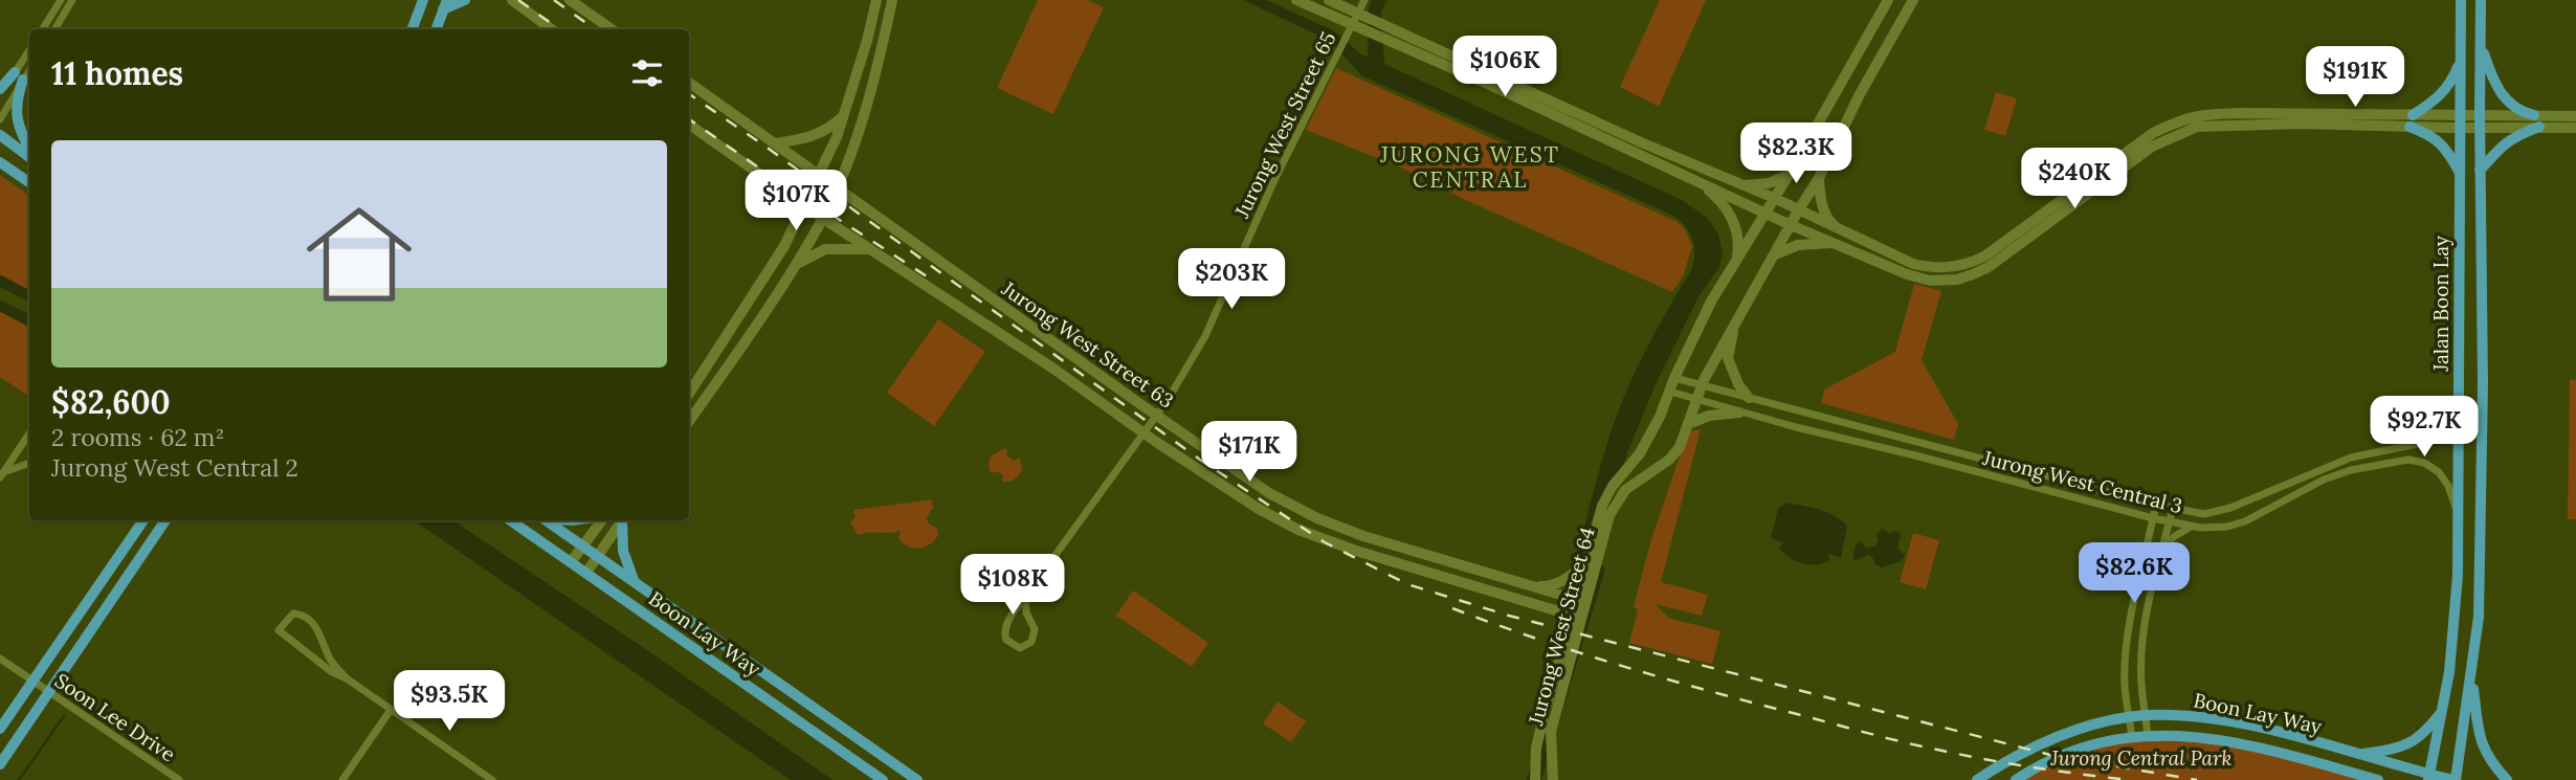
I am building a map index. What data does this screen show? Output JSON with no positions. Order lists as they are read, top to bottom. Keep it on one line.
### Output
{"streets":{"main road":["Jalan Boon Lay","Boon Lay Way"],"street":["Jurong West Street 65","Jurong West Street 63","Jurong West Central 3","Jurong West Street 64","Soon Lee Drive"]},"crossings":[["Jurong West Street 65","Jurong West Street 63"],["Jalan Boon Lay","Jurong West Central 3"],["Jalan Boon Lay","Boon Lay Way"],["Jurong West Street 63","Jurong West Street 64"],["Jurong West Central 3","Jurong West Street 64"]],"districts":["JURONG WEST CENTRAL"],"parks":["Jurong Central Park"],"page":{"heading":"11 homes","price":["$106K","$191K","$82.3K","$240K","$107K","$203K","$92.7K","$171K","$82.6K","$108K","$93.5K"],"list":[{"name":"$82,600","note":"2 rooms · 62 m² · Jurong West Central 2"}]}}
